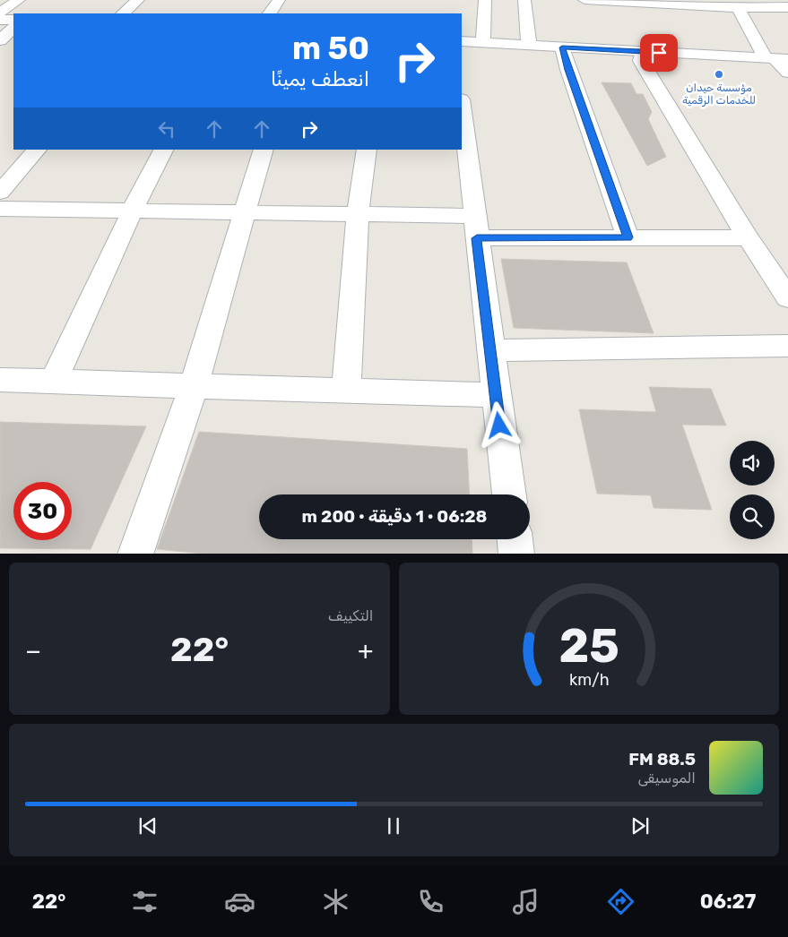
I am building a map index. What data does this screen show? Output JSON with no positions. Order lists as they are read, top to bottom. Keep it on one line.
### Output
{"places":["مؤسسة حيدان للخدمات الرقمية"],"page":{"turn":["50 m","انعطف يمينًا"],"limit":"30","trip":"06:28 · 1 دقيقة · 200 m","tile":"التكييف","heat":["−","22°","+"],"song":["88.5 FM","الموسيقى"],"tabs":["06:27","22°"],"gauge":["25","km/h"]}}
